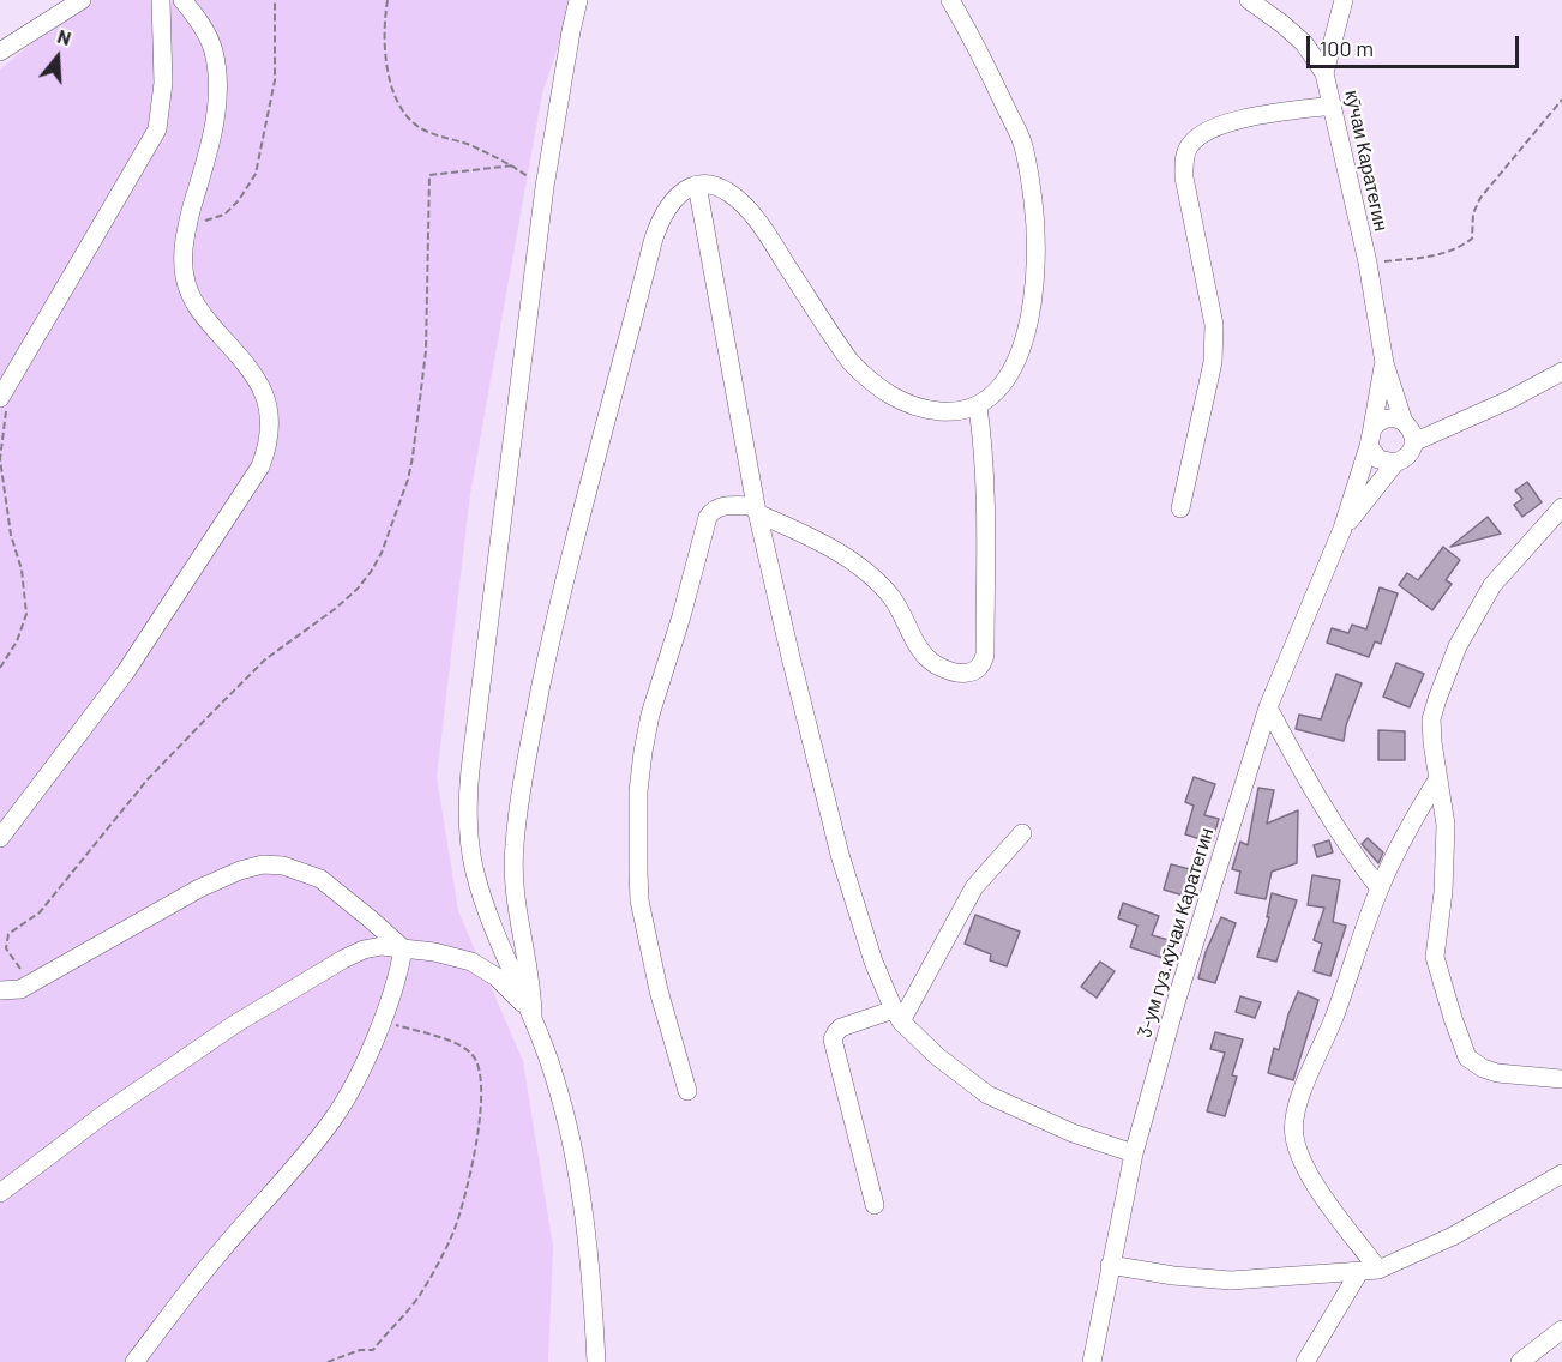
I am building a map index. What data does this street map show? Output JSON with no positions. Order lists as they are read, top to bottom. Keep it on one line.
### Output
{"streets":{"street":["кӯчаи Каратегин","3-ум гуз.кӯчаи Каратегин"]},"crossings":[["кӯчаи Каратегин","3-ум гуз.кӯчаи Каратегин"]],"scale_bar":"100 m","north":"top"}
